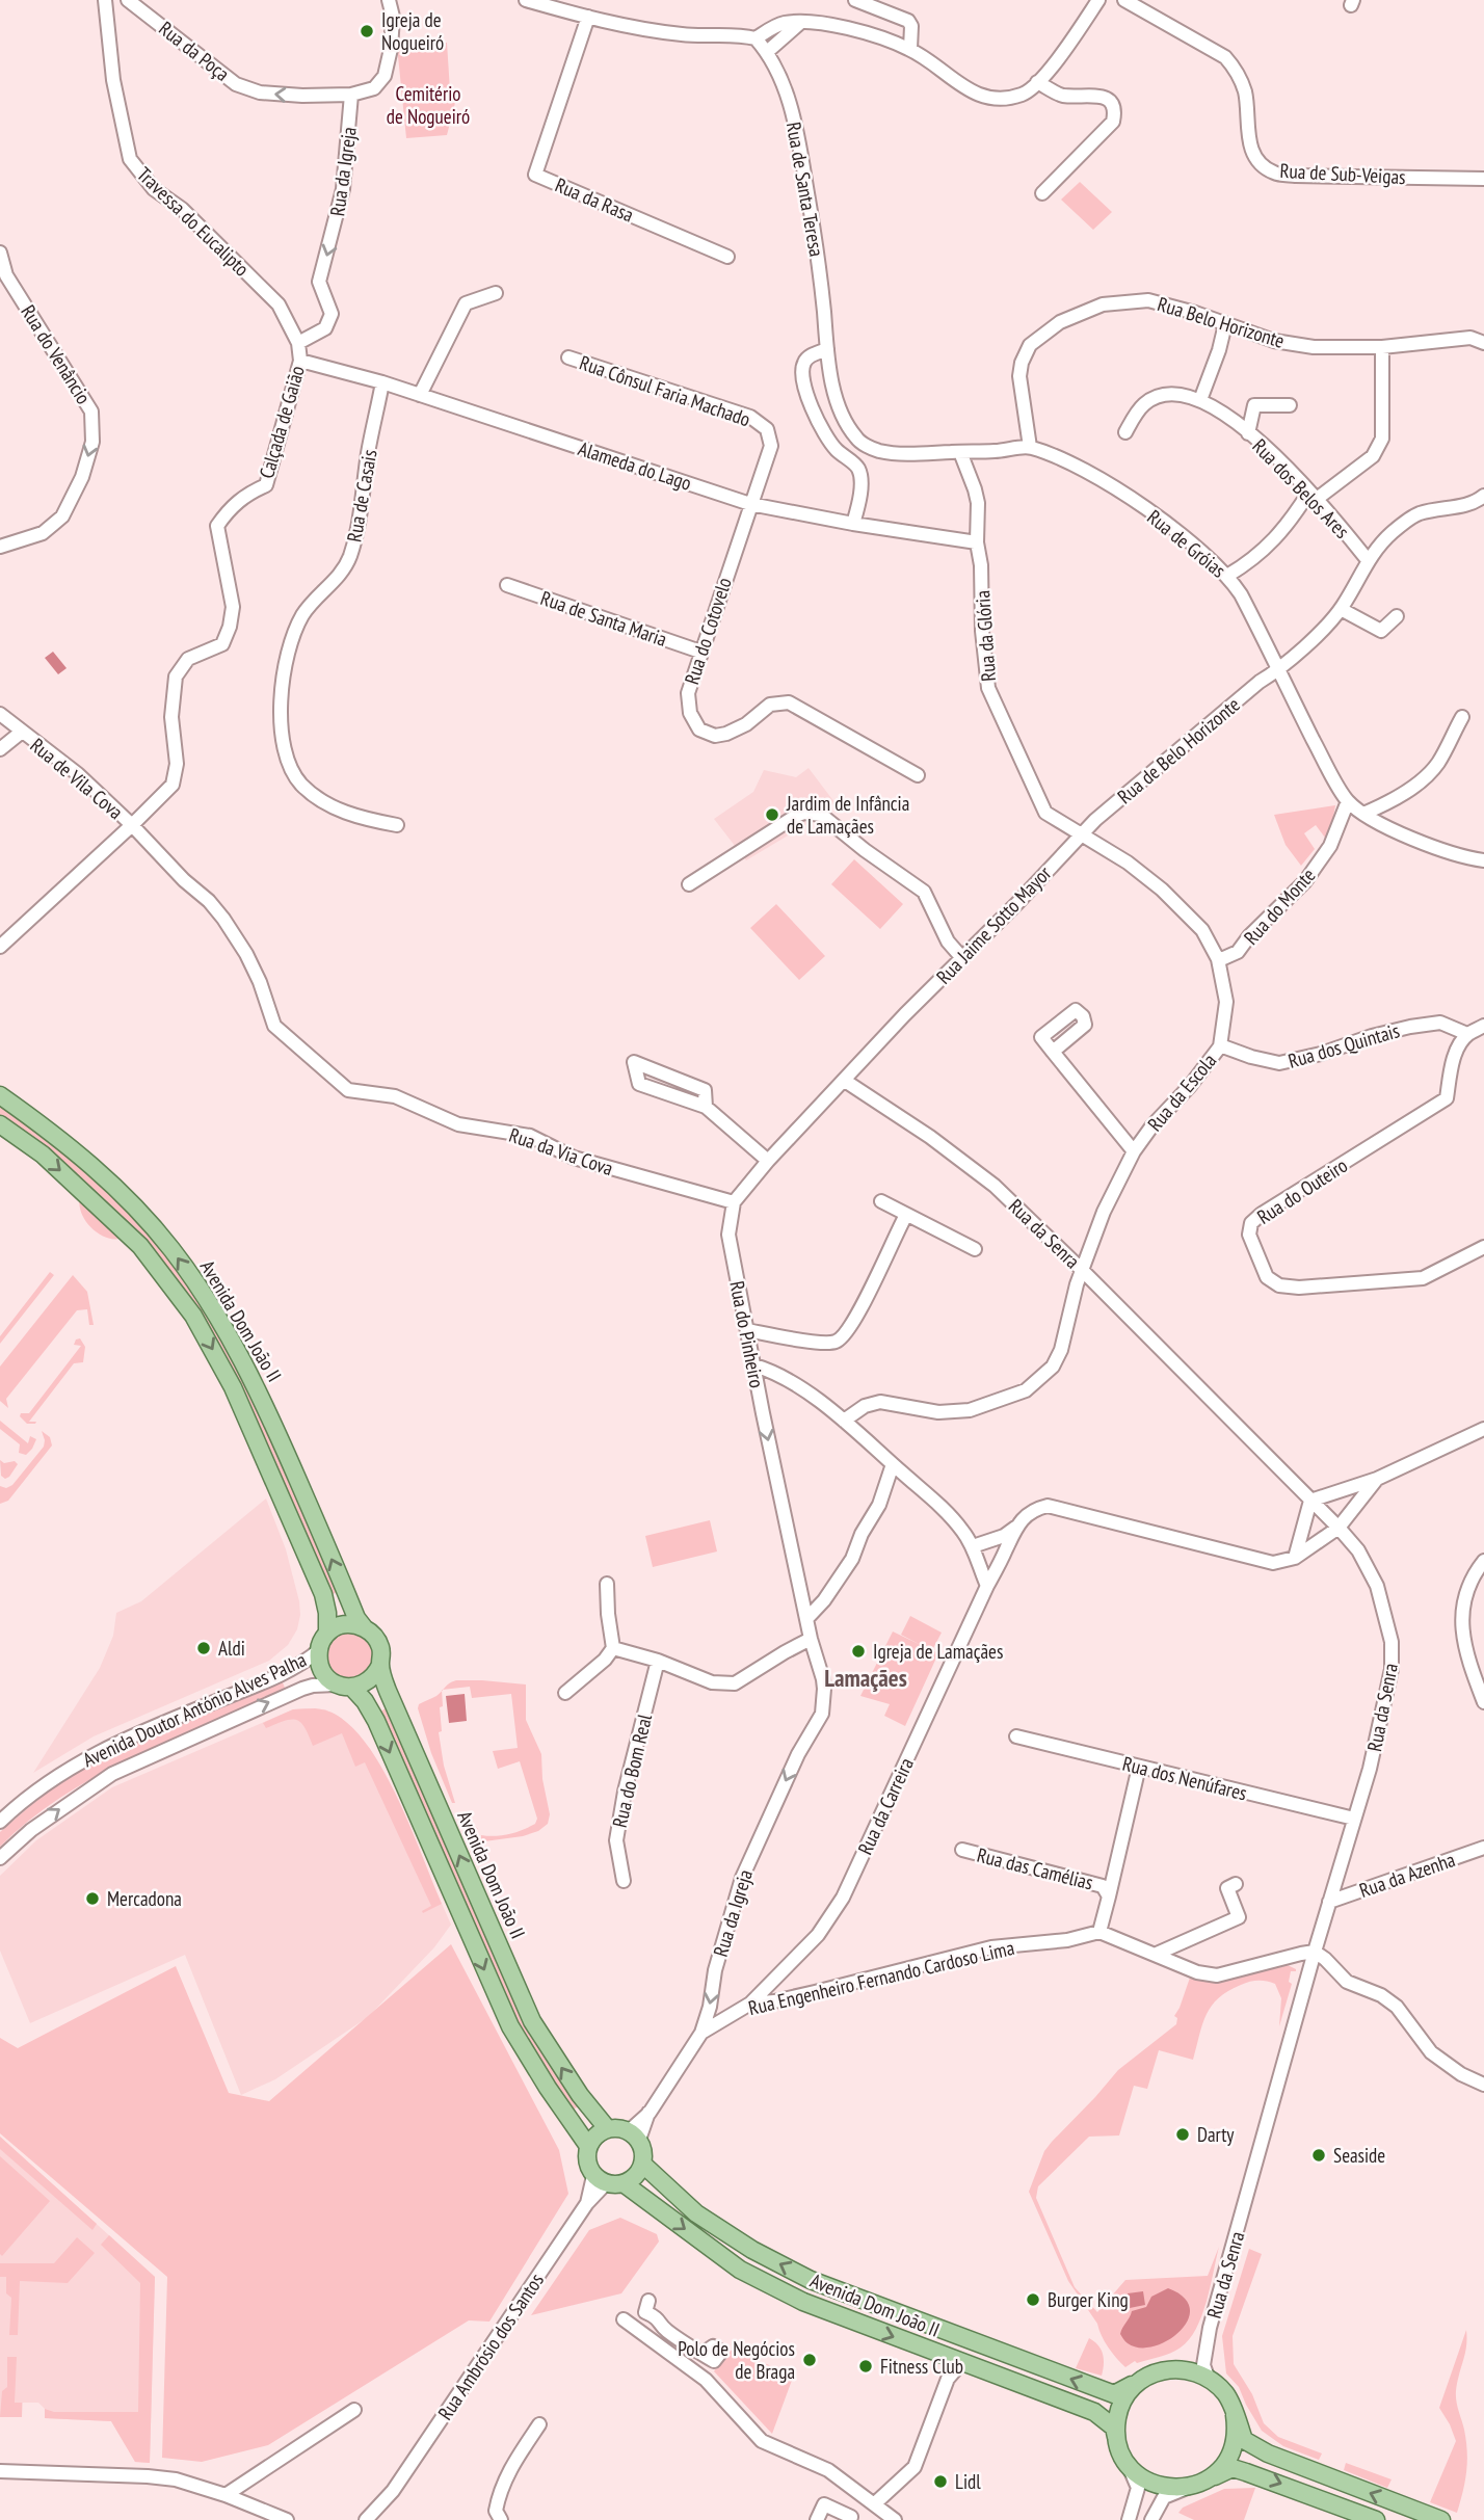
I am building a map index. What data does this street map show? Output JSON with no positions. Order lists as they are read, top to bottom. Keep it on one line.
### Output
{"streets":{"main road":["Avenida Dom João II"],"street":["Rua da Poça","Rua da Igreja","Rua de Sub-Veigas","Rua de Santa Teresa","Rua da Rasa","Travessa do Eucalipto","Rua Belo Horizonte","Rua do Venâncio","Rua Cônsul Faria Machado","Calçada de Gaião","Alameda do Lago","Rua dos Belos Ares","Rua de Casais","Rua de Gróias","Rua de Santa Maria","Rua do Cotovelo","Rua da Glória","Rua de Belo Horizonte","Rua de Vila Cova","Rua do Monte","Rua Jaime Sotto Mayor","Rua dos Quintais","Rua da Escola","Rua da Via Cova","Rua do Outeiro","Rua da Senra","Rua do Pinheiro","Avenida Doutor António Alves Palha","Rua do Bom Real","Rua dos Nenúfares","Rua da Carreira","Rua das Camélias","Rua da Azenha","Rua Engenheiro Fernando Cardoso Lima","Rua Ambrósio dos Santos"]},"crossings":[["Rua da Poça","Rua da Igreja"],["Rua da Igreja","Travessa do Eucalipto"],["Rua da Igreja","Calçada de Gaião"],["Rua da Igreja","Avenida Dom João II"],["Rua da Igreja","Rua do Pinheiro"],["Rua da Igreja","Rua Engenheiro Fernando Cardoso Lima"],["Rua da Igreja","Rua Ambrósio dos Santos"],["Travessa do Eucalipto","Calçada de Gaião"],["Rua Belo Horizonte","Rua de Gróias"],["Rua Cônsul Faria Machado","Alameda do Lago"],["Rua Cônsul Faria Machado","Rua do Cotovelo"],["Calçada de Gaião","Alameda do Lago"],["Calçada de Gaião","Rua de Vila Cova"],["Calçada de Gaião","Rua da Via Cova"],["Alameda do Lago","Rua de Casais"],["Alameda do Lago","Rua do Cotovelo"],["Alameda do Lago","Rua da Glória"],["Rua de Gróias","Rua de Belo Horizonte"],["Rua de Gróias","Rua do Monte"],["Rua de Santa Maria","Rua do Cotovelo"],["Rua da Glória","Rua de Belo Horizonte"],["Rua da Glória","Rua Jaime Sotto Mayor"],["Rua da Glória","Rua da Escola"],["Rua de Belo Horizonte","Rua Jaime Sotto Mayor"],["Rua de Belo Horizonte","Rua da Escola"],["Rua de Vila Cova","Rua da Via Cova"],["Rua do Monte","Rua da Escola"],["Rua Jaime Sotto Mayor","Rua da Escola"],["Rua Jaime Sotto Mayor","Rua da Senra"],["Rua dos Quintais","Rua da Escola"],["Rua dos Quintais","Rua do Outeiro"],["Rua da Escola","Rua da Senra"],["Rua da Via Cova","Rua do Pinheiro"],["Rua da Senra","Avenida Dom João II"],["Rua da Senra","Rua dos Nenúfares"],["Rua da Senra","Rua da Azenha"],["Avenida Dom João II","Avenida Doutor António Alves Palha"],["Avenida Dom João II","Rua Ambrósio dos Santos"],["Rua da Carreira","Rua Engenheiro Fernando Cardoso Lima"],["Rua das Camélias","Rua Engenheiro Fernando Cardoso Lima"]],"one_way":["Rua da Poça","Rua da Igreja","Rua do Venâncio","Rua do Pinheiro"],"districts":["Lamaçães"],"parks":["Cemitério de Nogueiró"],"places":["Igreja de Nogueiró","Jardim de Infância de Lamaçães","Aldi","Igreja de Lamaçães","Mercadona","Darty","Seaside","Burger King","Polo de Negócios de Braga","Fitness Club","Lidl"]}
